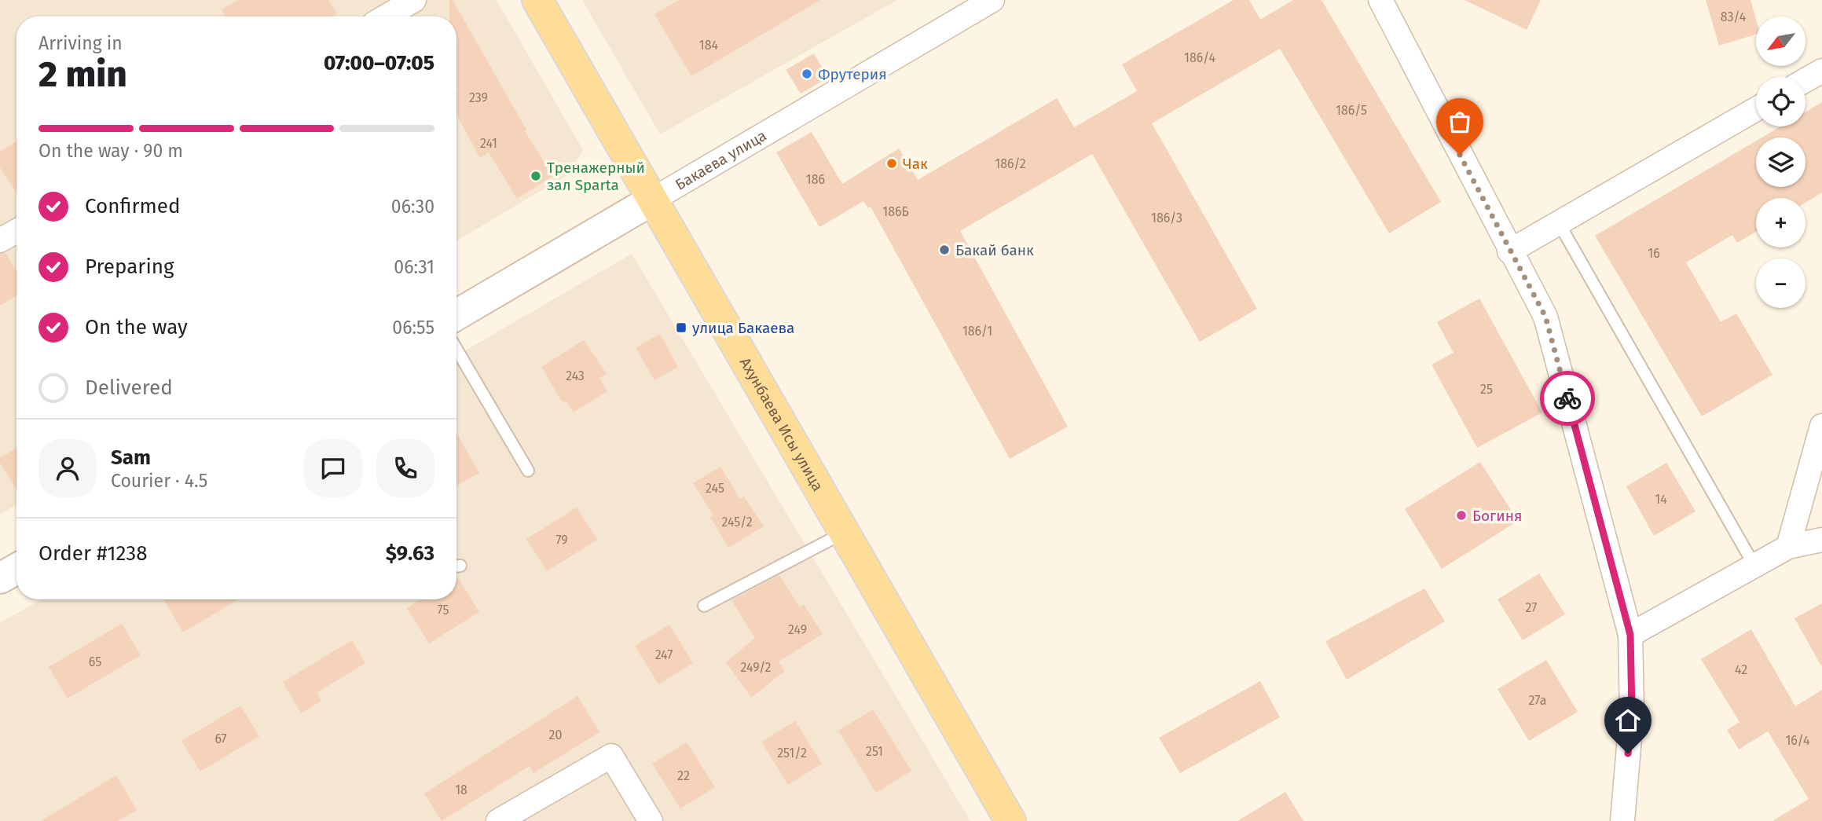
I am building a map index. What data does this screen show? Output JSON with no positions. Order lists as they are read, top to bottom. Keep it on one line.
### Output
{"streets":{"main road":["Бакаева улица","Ахунбаева Исы улица"]},"crossings":[["Бакаева улица","Ахунбаева Исы улица"]],"places":{"other":["Фрутерия","Чак","Тренажерный зал Sparta","Бакай банк","Богиня"],"transit":["улица Бакаева"]},"house_numbers":["83/4","184","186/4","239","186/5","241","186/2","186","186Б","186/3","16","186/1","243","25","245","14","245/2","79","27","75","249","247","65","249/2","42","27а","20","67","16/4","251","251/2","22","18"],"north":"bottom left","page":{"map_buttons":["+","−"],"heading":["2 min","Arriving in","07:00–07:05"],"panel":["Sam","Courier · 4.5","Order #1238","$9.63"],"bar":"On the way · 90 m","list":[["Confirmed","06:30"],["Preparing","06:31"],["On the way","06:55"],"Delivered"]}}
